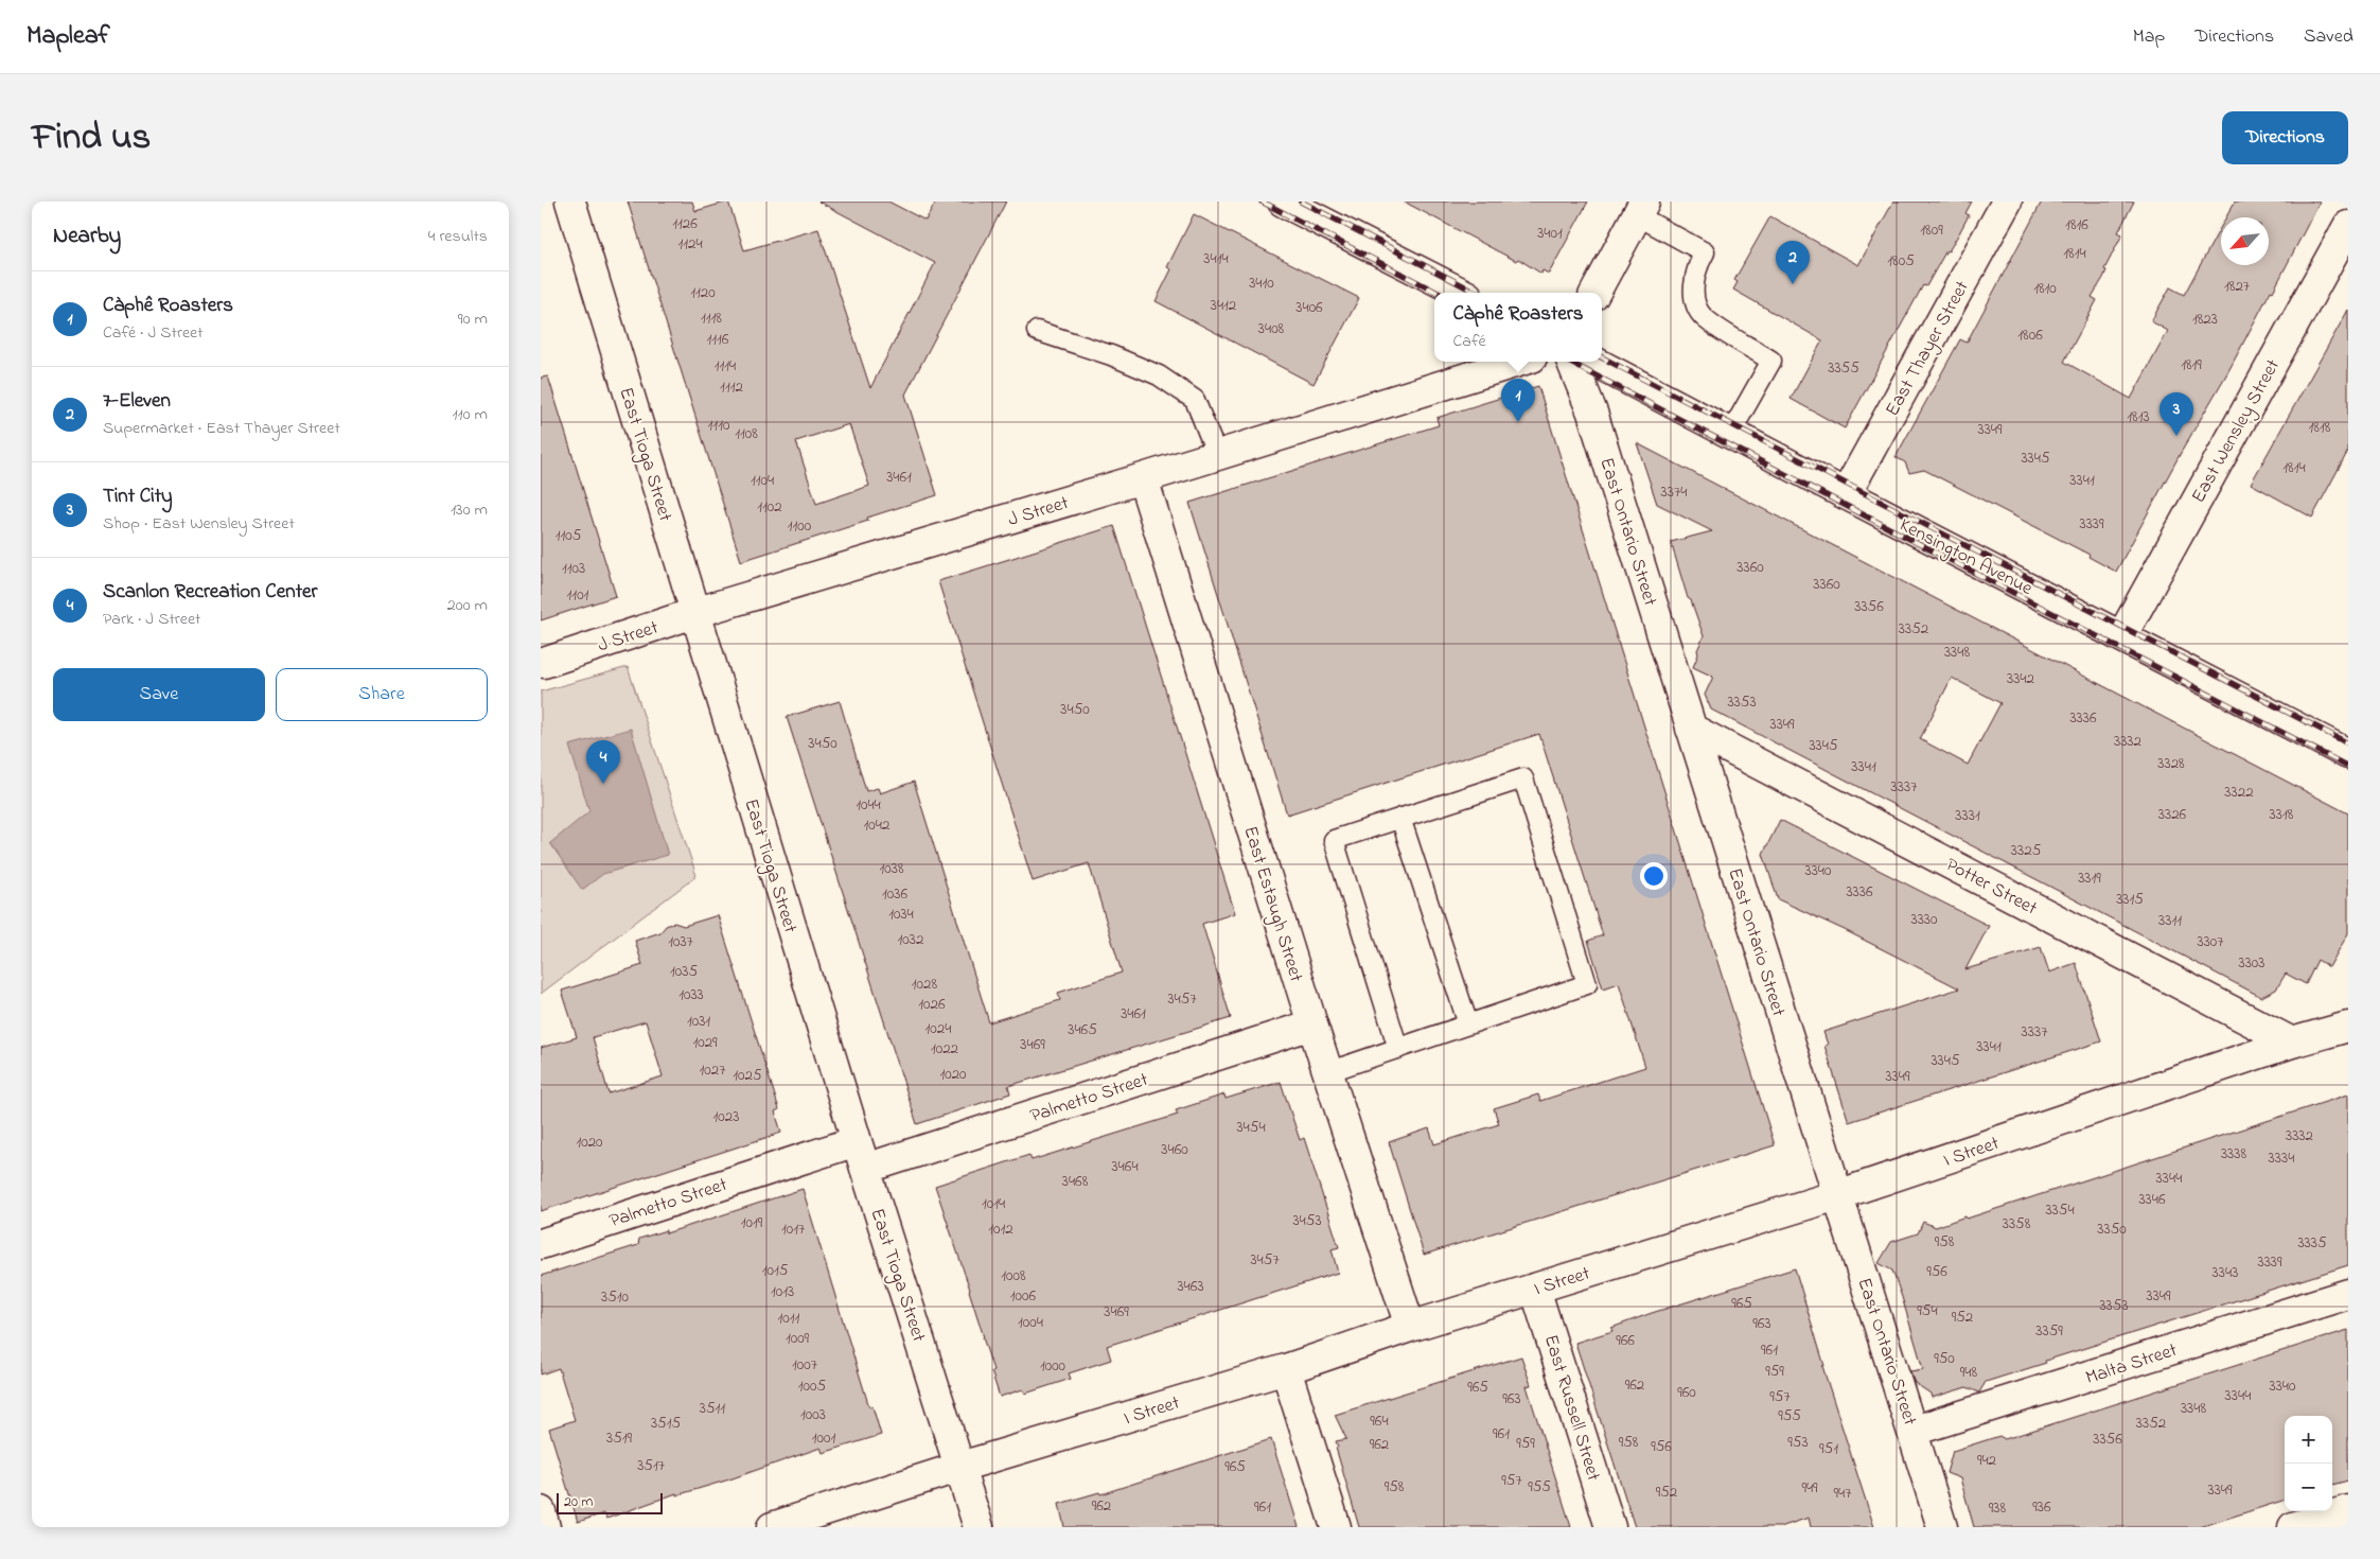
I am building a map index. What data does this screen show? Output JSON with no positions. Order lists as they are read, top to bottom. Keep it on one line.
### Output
{"streets":{"street":["East Thayer Street","East Wensley Street","East Tioga Street","J Street","East Ontario Street","Kensington Avenue","Potter Street","East Estaugh Street","Palmetto Street","I Street","Malta Street","East Russell Street"]},"crossings":[["East Thayer Street","Kensington Avenue"],["East Wensley Street","Kensington Avenue"],["East Tioga Street","J Street"],["East Tioga Street","Palmetto Street"],["East Tioga Street","I Street"],["J Street","East Estaugh Street"],["East Ontario Street","Potter Street"],["East Ontario Street","I Street"],["East Ontario Street","Malta Street"],["Potter Street","I Street"],["East Estaugh Street","Palmetto Street"],["East Estaugh Street","I Street"],["I Street","East Russell Street"]],"house_numbers":["1126","1816","1809","3401","1124","1814","3414","1805","3410","1827","1810","1120","3412","3406","1118","1823","3408","1806","1116","1819","1114","3355","1112","1813","1110","1818","3349","1108","3345","1814","3461","1104","3341","3374","1102","3339","1100","1105","3360","1103","3360","1101","3356","3352","3348","3342","3353","3450","3336","3349","3332","3450","3345","3328","3341","3337","3322","1044","3326","3318","3331","1042","3325","1038","3340","3319","3336","1036","3315","1034","3330","3311","1032","1037","3307","3303","1035","1028","1033","3457","1026","3461","1031","1024","3465","3337","1029","3469","3341","1022","3345","1027","1020","1025","3349","1023","3454","3332","1020","3460","3338","3334","3464","3344","3468","3346","1014","3354","3453","1019","3358","1017","1012","3350","958","3335","3457","3339","1015","956","3343","1008","3463","1013","1006","3349","3510","965","3353","954","3469","952","1011","1004","963","3359","1009","966","961","950","1007","1000","959","948","962","1005","3340","965","960","3344","957","963","3511","3348","1003","955","964","3515","3352","961","3519","1001","3356","958","953","959","962","956","951","942","3517","965","957","958","955","949","3349","952","947","962","961","936","938"],"scale_bar":"20 m","north":"bottom left","page":{"header":"Mapleaf","nav":["Map","Directions","Saved"],"title":"Find us","buttons":["Directions",["Save","Share"]],"heading":["Nearby","4 results"],"pins":["2","1","3","4"],"list":[{"mark":"1","name":"Càphê Roasters","note":"Café · J Street","value":"90 m"},{"mark":"2","name":"7-Eleven","note":"Supermarket · East Thayer Street","value":"110 m"},{"mark":"3","name":"Tint City","note":"Shop · East Wensley Street","value":"130 m"},{"mark":"4","name":"Scanlon Recreation Center","note":"Park · J Street","value":"200 m"}],"popup":["Càphê Roasters","Café"],"map_buttons":["+","−"],"scale":"20 m"}}
